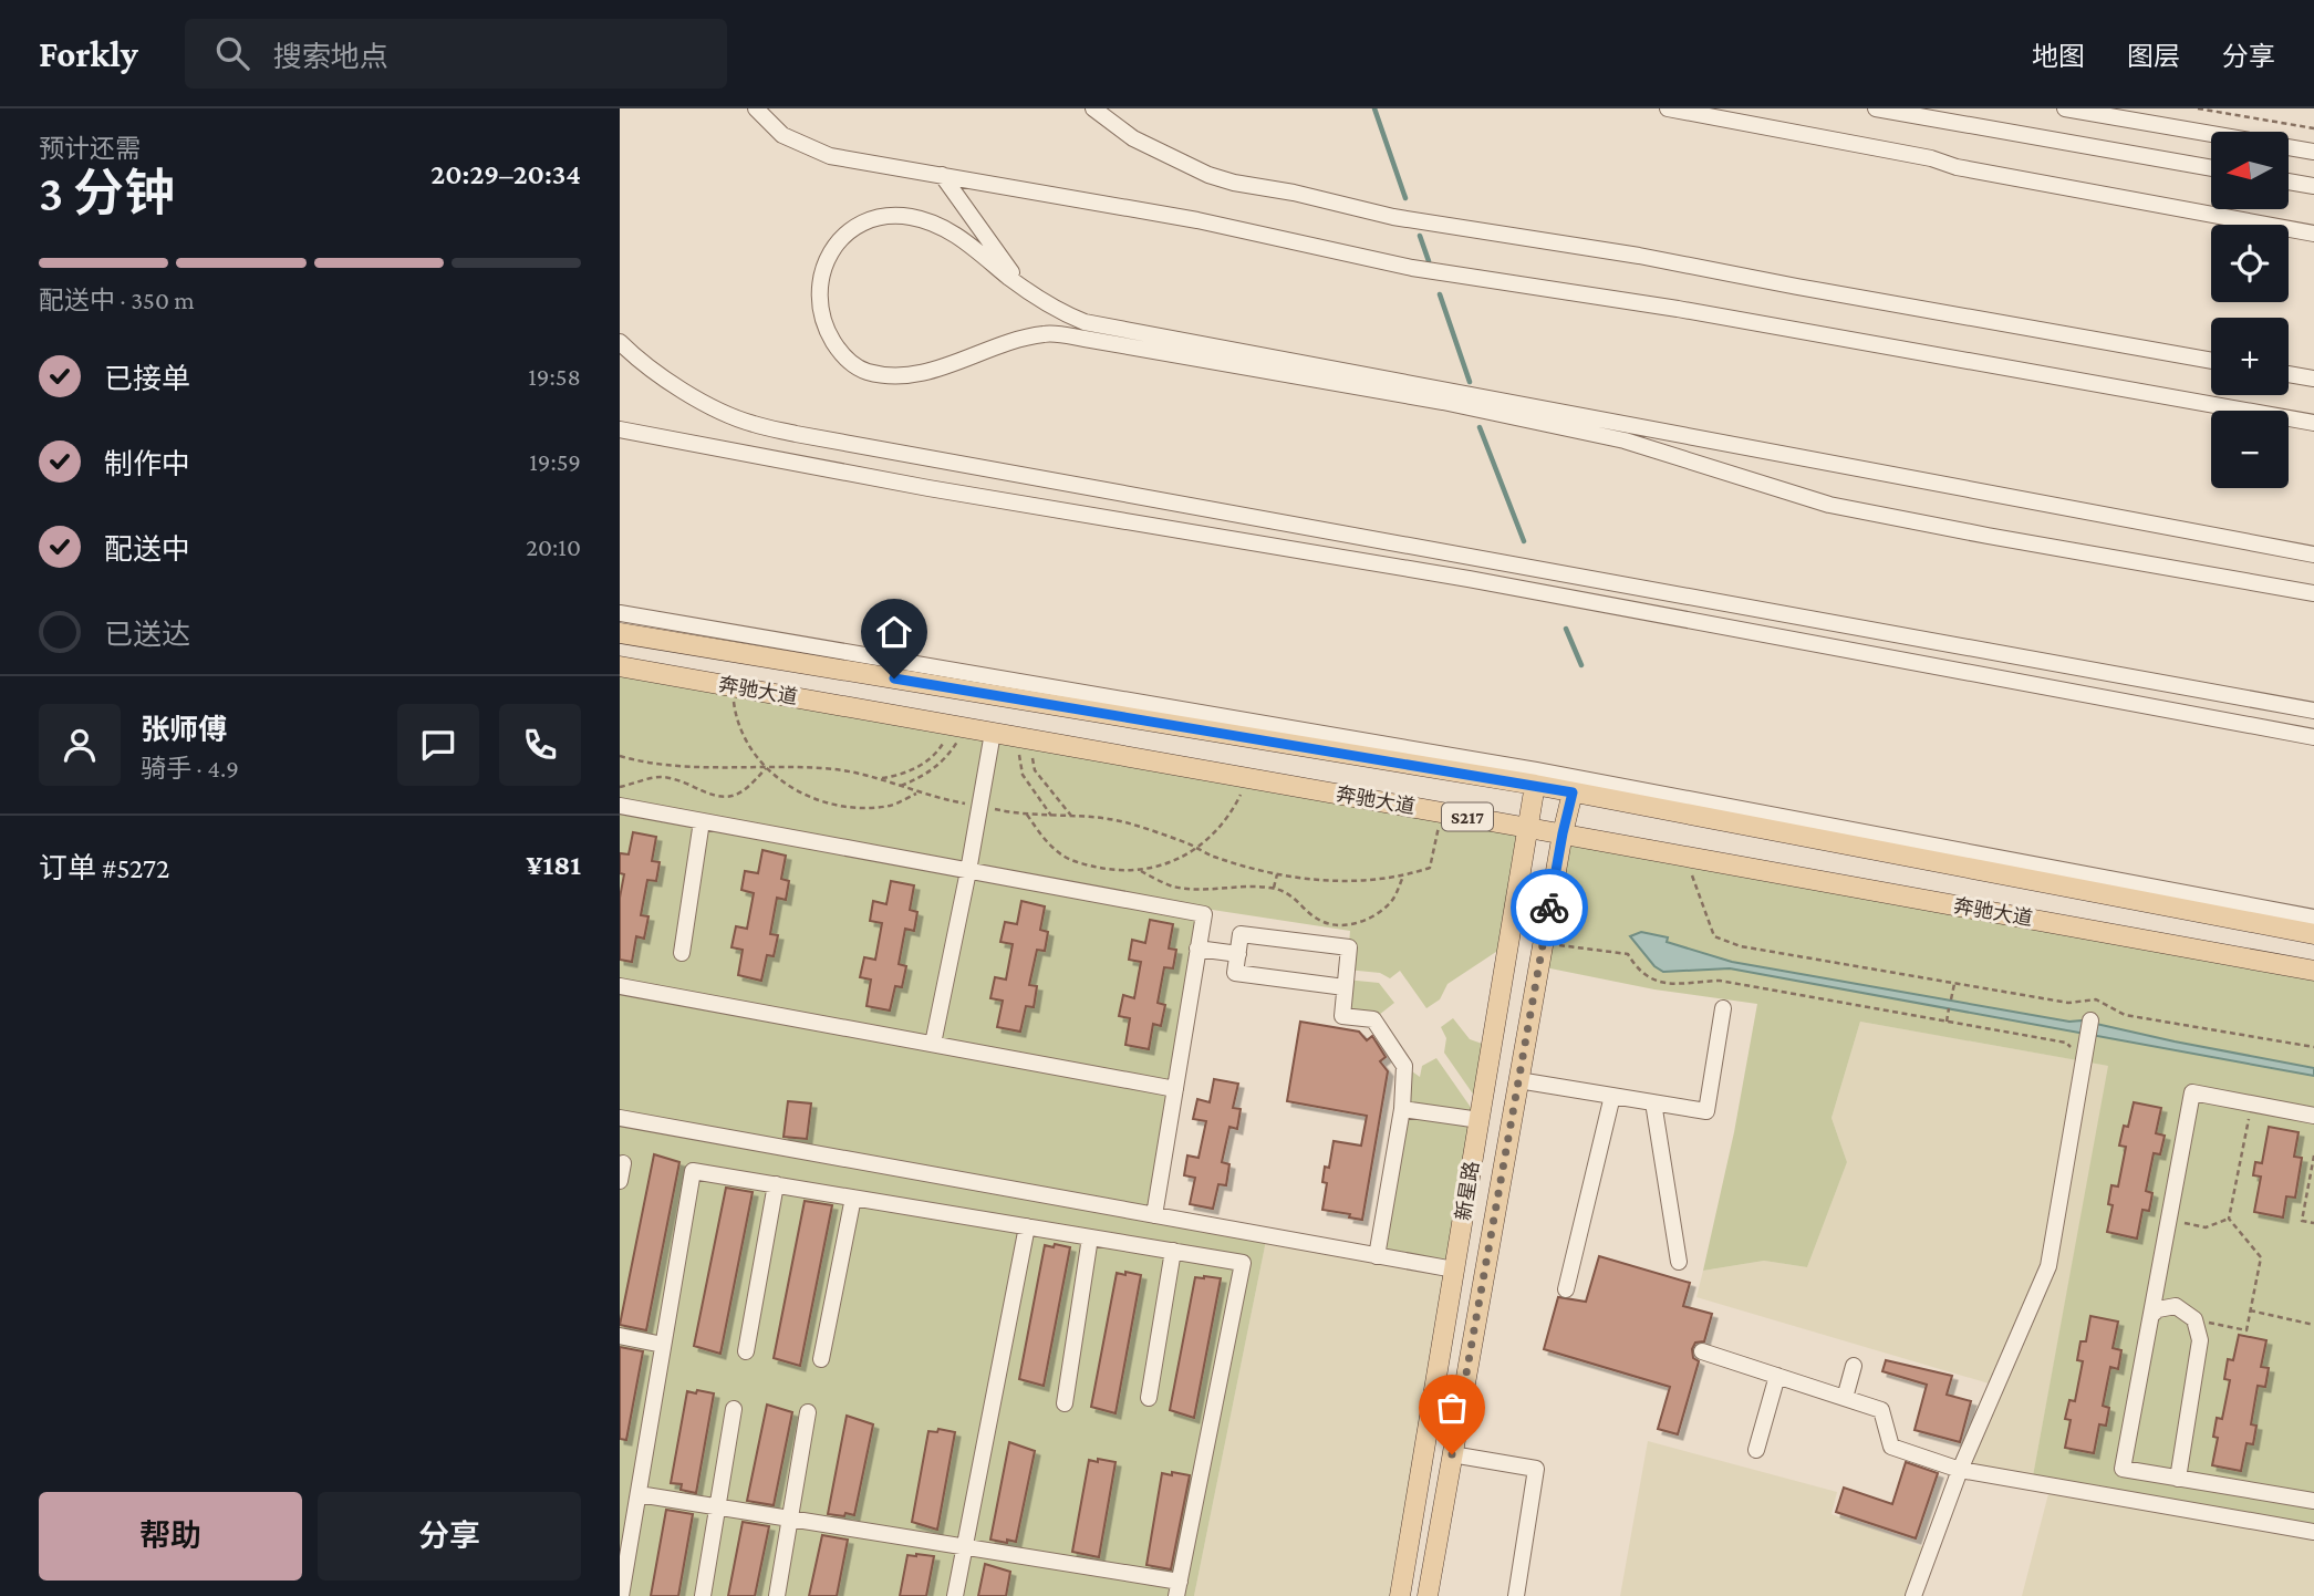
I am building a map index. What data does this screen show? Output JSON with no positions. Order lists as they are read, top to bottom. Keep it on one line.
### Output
{"streets":{"main road":["奔驰大道","S217","新星路"]},"crossings":[["奔驰大道","新星路"]],"north":"left","page":{"header":"Forkly","search":"搜索地点","nav":["地图","图层","分享"],"heading":["3 分钟","预计还需","20:29–20:34"],"panel":["张师傅","骑手 · 4.9","订单 #5272","¥181"],"map_buttons":["+","−"],"bar":"配送中 · 350 m","list":[["已接单","19:58"],["制作中","19:59"],["配送中","20:10"],"已送达"],"buttons":["帮助","分享"]}}
